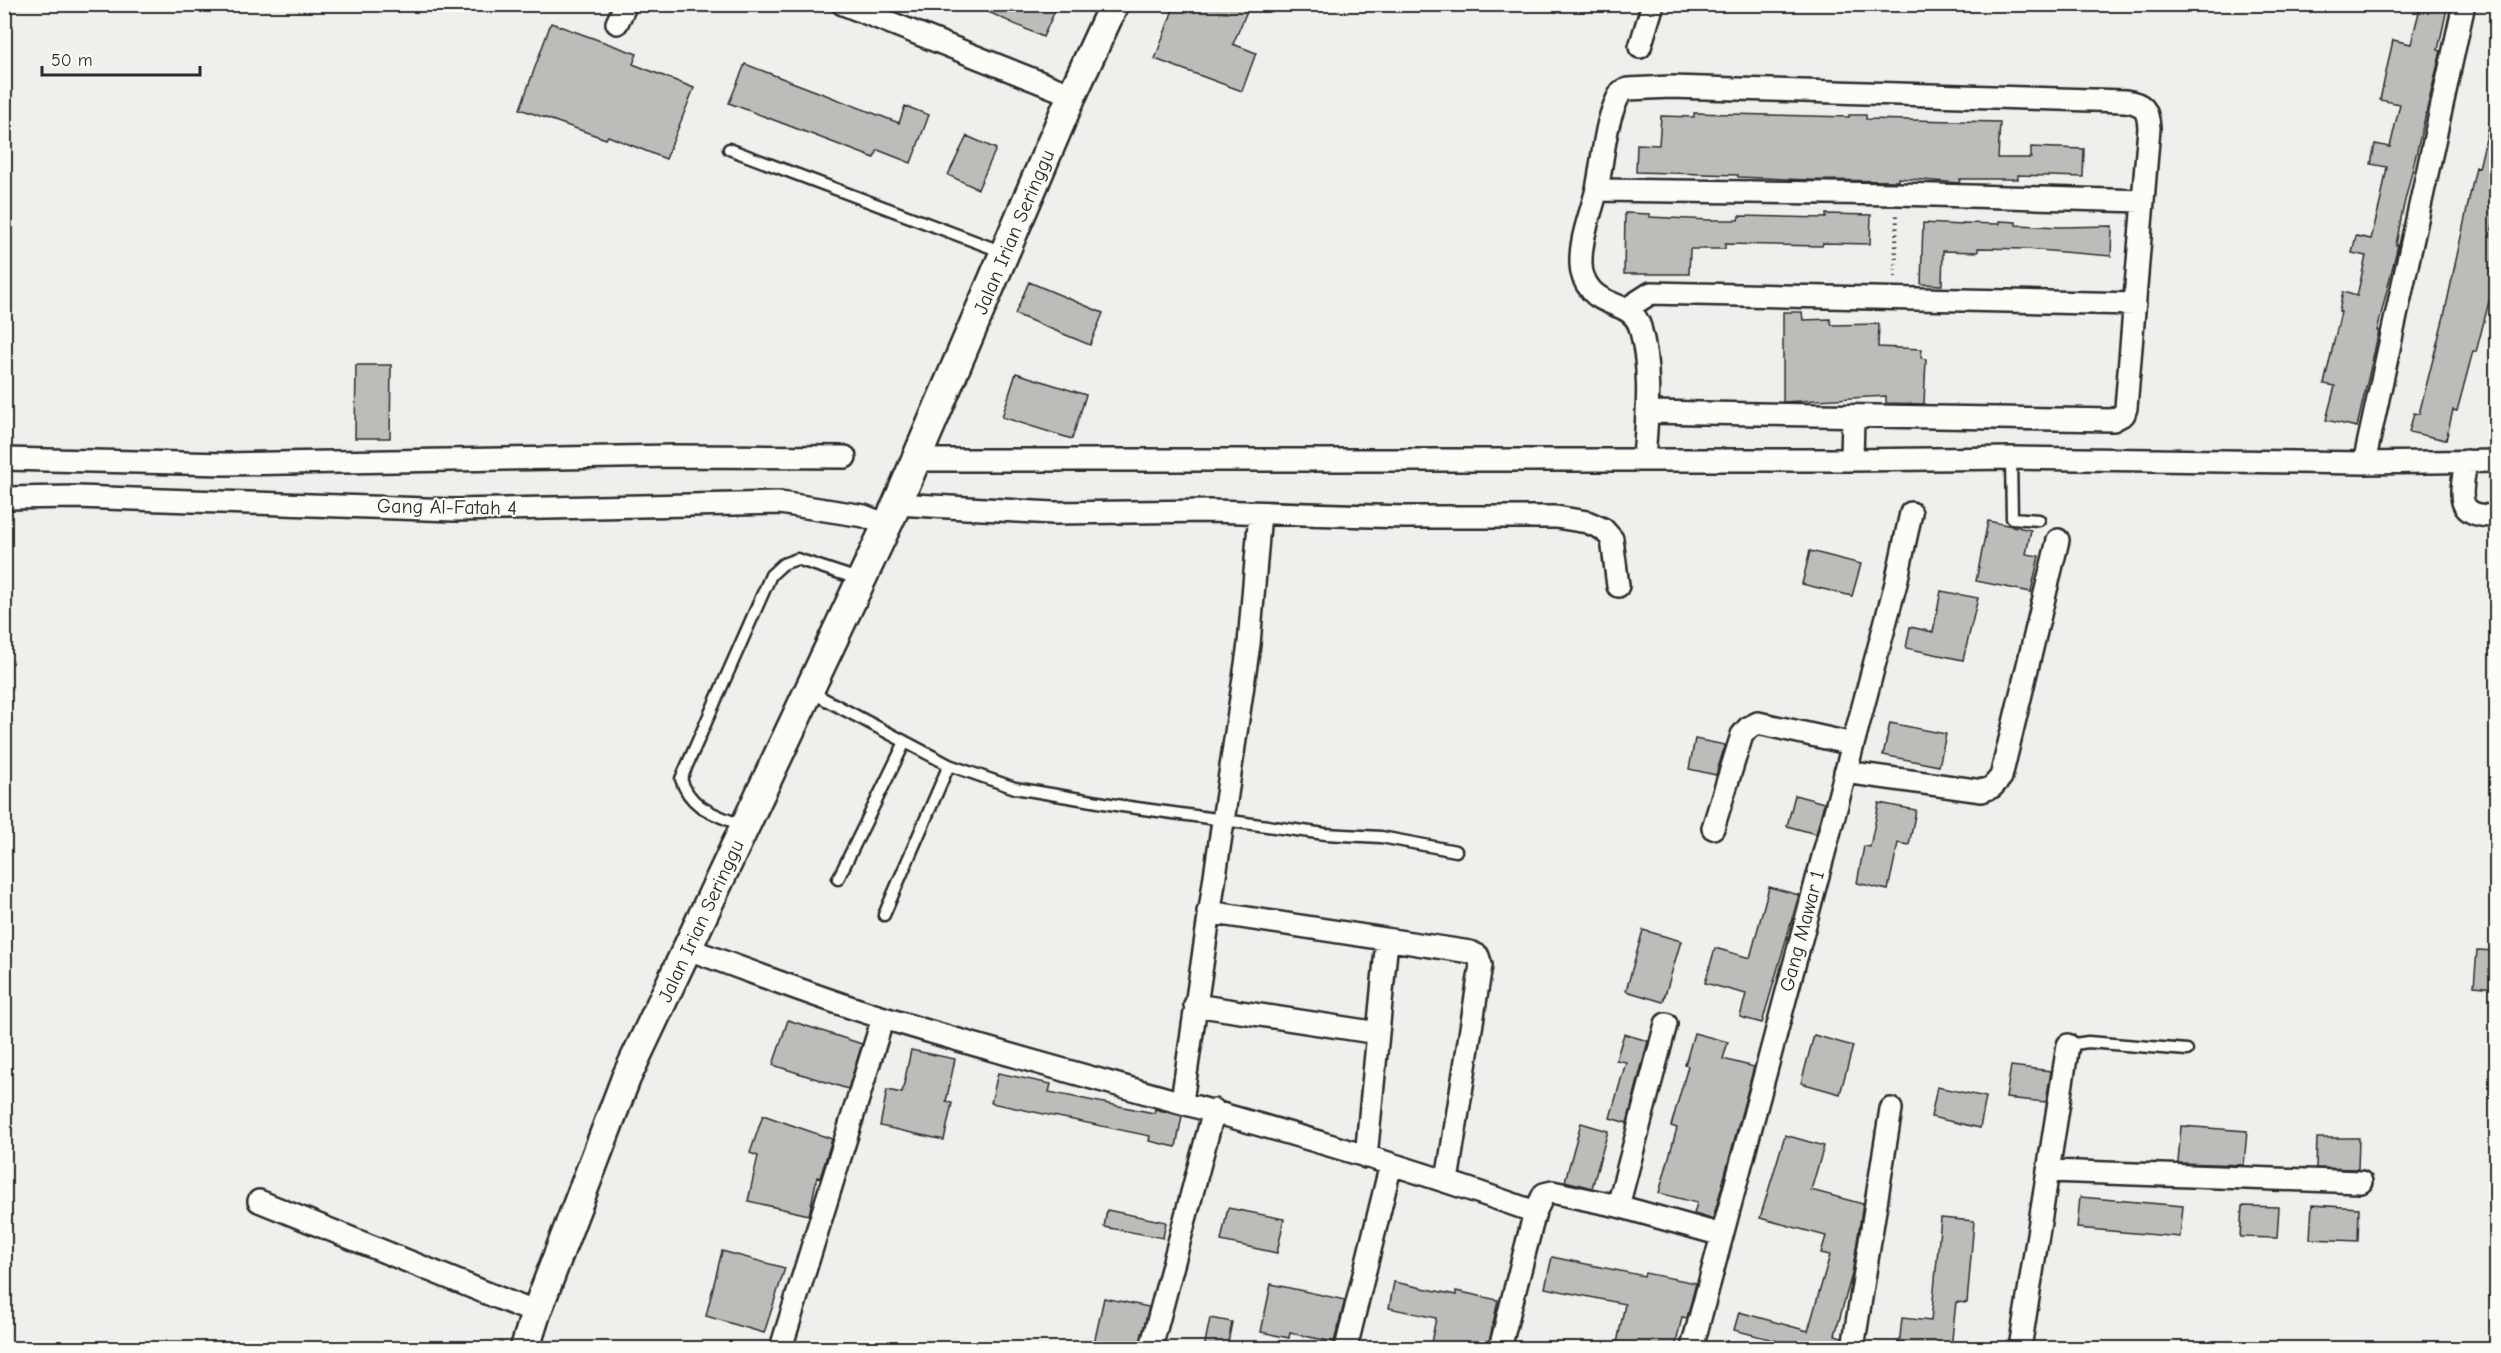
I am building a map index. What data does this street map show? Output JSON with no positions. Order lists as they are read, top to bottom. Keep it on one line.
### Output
{"streets":{"street":["Jalan Irian Seringgu","Gang Al-Fatah 4","Gang Mawar 1"]},"crossings":[["Jalan Irian Seringgu","Gang Al-Fatah 4"]],"scale_bar":"50 m"}
